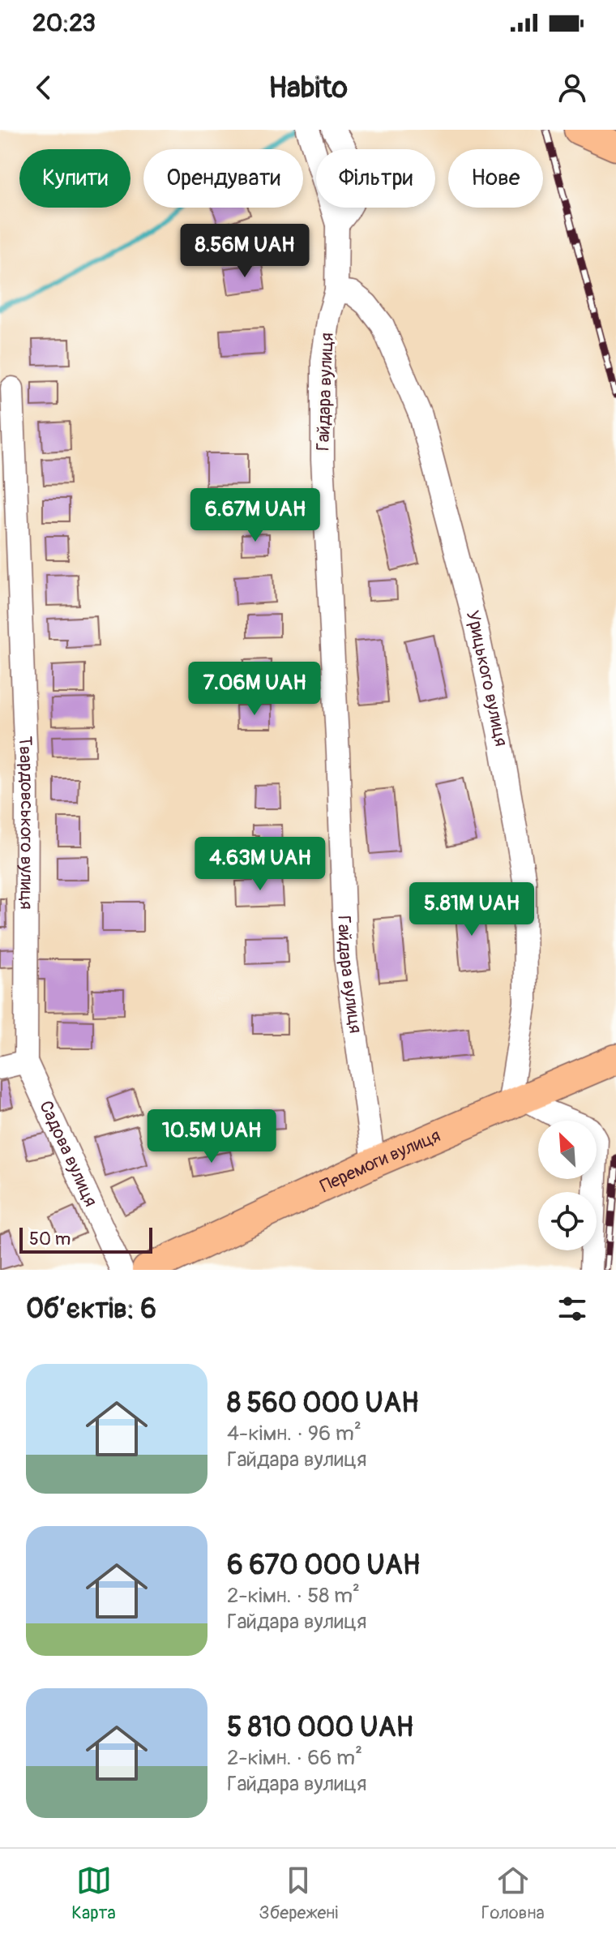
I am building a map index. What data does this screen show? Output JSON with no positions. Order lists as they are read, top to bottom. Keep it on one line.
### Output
{"streets":{"main road":["Перемоги вулиця"],"street":["Гайдара вулиця","Урицького вулиця","Твардовського вулиця","Садова вулиця"]},"crossings":[["Гайдара вулиця","Урицького вулиця"],["Гайдара вулиця","Перемоги вулиця"],["Урицького вулиця","Перемоги вулиця"],["Твардовського вулиця","Садова вулиця"]],"scale_bar":"50 m","north":"top left","page":{"status":"20:23","header":"Habito","chip":["Купити","Орендувати","Фільтри","Нове"],"price":["8.56M UAH","6.67M UAH","7.06M UAH","4.63M UAH","5.81M UAH","10.5M UAH"],"scale":"50 m","heading":"Об’єктів: 6","list":[{"name":"8 560 000 UAH","note":"4-кімн. · 96 m² · Гайдара вулиця"},{"name":"6 670 000 UAH","note":"2-кімн. · 58 m² · Гайдара вулиця"},{"name":"5 810 000 UAH","note":"2-кімн. · 66 m² · Гайдара вулиця"}],"tabs":["Карта","Збережені","Головна"]}}
